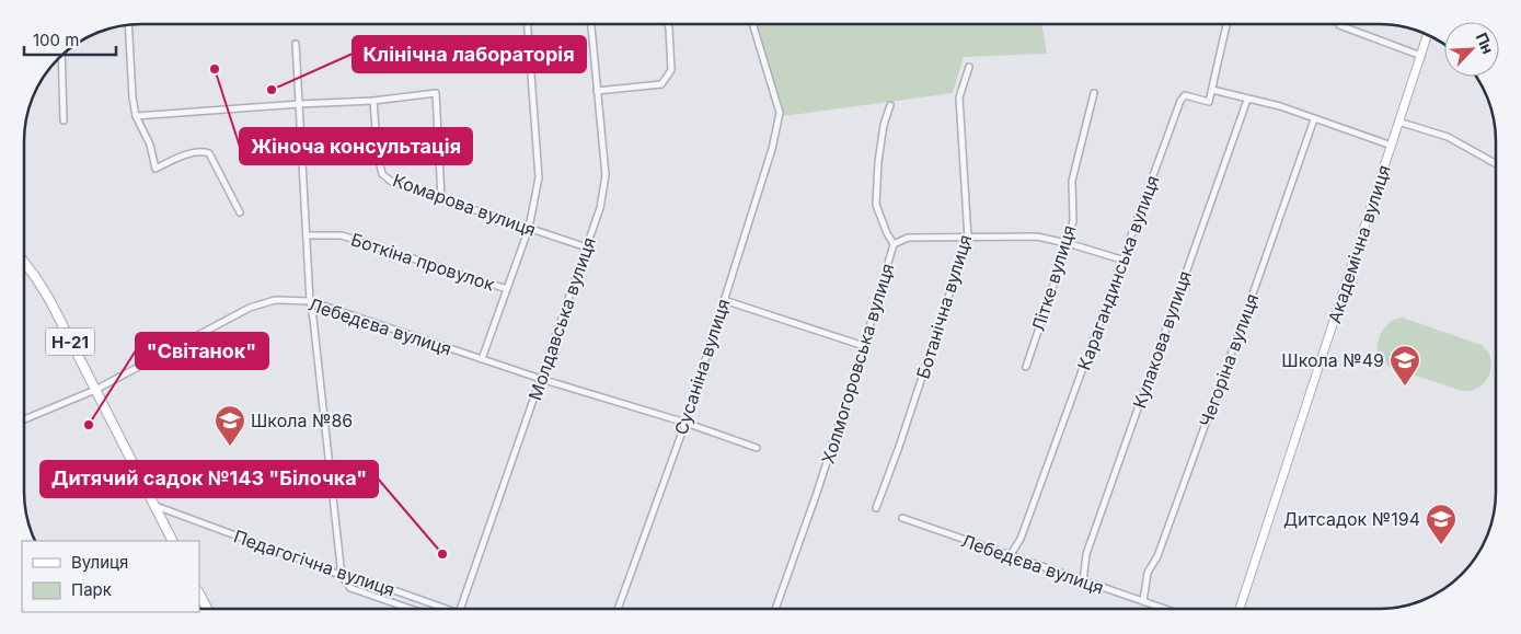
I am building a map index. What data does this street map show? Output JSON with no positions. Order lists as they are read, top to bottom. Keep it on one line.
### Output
{"streets":{"main road":["Академічна вулиця","Н-21"],"street":["Комарова вулиця","Боткіна провулок","Карагандинська вулиця","Літке вулиця","Ботанічна вулиця","Молдавська вулиця","Лебедєва вулиця","Кулакова вулиця","Чегоріна вулиця","Холмогоровська вулиця","Сусаніна вулиця","Педагогічна вулиця"]},"crossings":[["Комарова вулиця","Молдавська вулиця"],["Карагандинська вулиця","Лебедєва вулиця"],["Молдавська вулиця","Лебедєва вулиця"],["Лебедєва вулиця","Кулакова вулиця"],["Лебедєва вулиця","Н-21"],["Лебедєва вулиця","Чегоріна вулиця"],["Лебедєва вулиця","Сусаніна вулиця"],["Н-21","Педагогічна вулиця"]],"places":{"other":["Жіноча консультація","Клінічна лабораторія","\"Світанок\"","Дитячий садок №143 \"Білочка\""],"school or university":["Школа №49","Школа №86","Дитсадок №194"]},"legend":["Вулиця","Парк"],"scale_bar":"100 m","north":"top right"}
